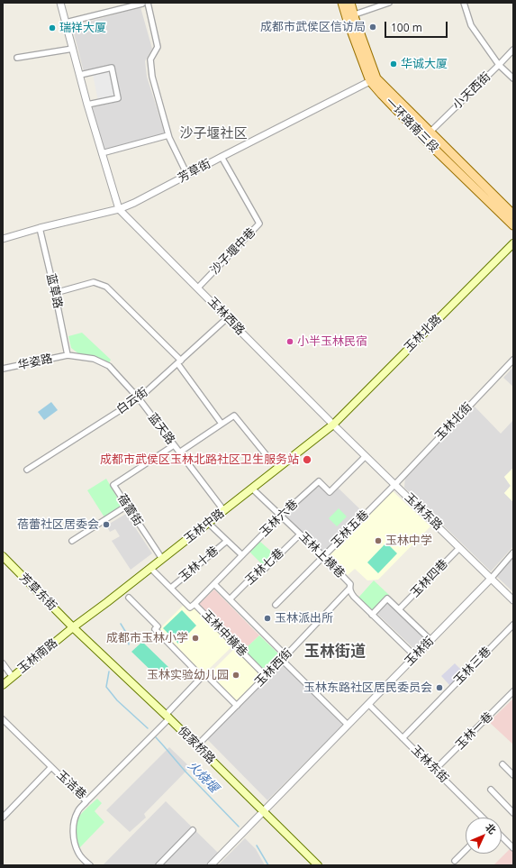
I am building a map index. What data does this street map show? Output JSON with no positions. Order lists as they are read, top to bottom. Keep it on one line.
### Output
{"streets":{"main road":["一环路南三段","玉林北路","玉林中路","芳草东街","玉林南路","倪家桥路"],"street":["小天西街","芳草街","沙子堰中巷","蓝草路","玉林西路","华姿路","白云街","玉林北街","蓝天路","蓓蕾街","玉林东路","玉林六巷","玉林五巷","玉林上横巷","玉林十巷","玉林七巷","玉林四巷","玉林中横巷","玉林街","玉林三巷","玉林西街","玉林一巷","玉林东街","玉洁巷"]},"crossings":[["小天西街","一环路南三段"],["一环路南三段","芳草街"],["芳草街","沙子堰中巷"],["芳草街","蓝草路"],["芳草街","玉林西路"],["沙子堰中巷","玉林西路"],["蓝草路","华姿路"],["蓝草路","蓝天路"],["玉林西路","玉林北路"],["玉林西路","白云街"],["玉林西路","玉林东路"],["玉林西路","玉林中路"],["玉林北路","玉林东路"],["玉林北路","玉林中路"],["华姿路","蓝天路"],["白云街","蓝天路"],["玉林北街","玉林东路"],["玉林北街","玉林五巷"],["蓝天路","蓓蕾街"],["蓝天路","玉林中路"],["蓓蕾街","玉林中路"],["玉林东路","玉林六巷"],["玉林东路","玉林中路"],["玉林东路","玉林五巷"],["玉林东路","玉林四巷"],["玉林东路","玉林街"],["玉林六巷","玉林上横巷"],["玉林六巷","玉林中横巷"],["玉林中路","玉林上横巷"],["玉林中路","芳草东街"],["玉林中路","玉林中横巷"],["玉林中路","玉林南路"],["玉林中路","倪家桥路"],["玉林五巷","玉林上横巷"],["玉林上横巷","玉林七巷"],["玉林上横巷","玉林街"],["玉林上横巷","玉林西街"],["玉林十巷","玉林中横巷"],["芳草东街","玉林南路"],["芳草东街","倪家桥路"],["玉林中横巷","玉林西街"],["玉林街","倪家桥路"],["玉林街","玉林东街"],["玉林南路","倪家桥路"],["玉林三巷","玉林东街"],["玉林西街","倪家桥路"],["玉林一巷","玉林东街"],["倪家桥路","玉洁巷"]],"districts":["沙子堰社区","玉林街道"],"water":["火烧堰"],"places":["成都市武侯区信访局","瑞祥大厦","华诚大厦","小半玉林民宿","成都市武侯区玉林北路社区卫生服务站","蓓蕾社区居委会","玉林中学","玉林派出所","成都市玉林小学","玉林实验幼儿园","玉林东路社区居民委员会"],"scale_bar":"100 m","north":"top right"}
